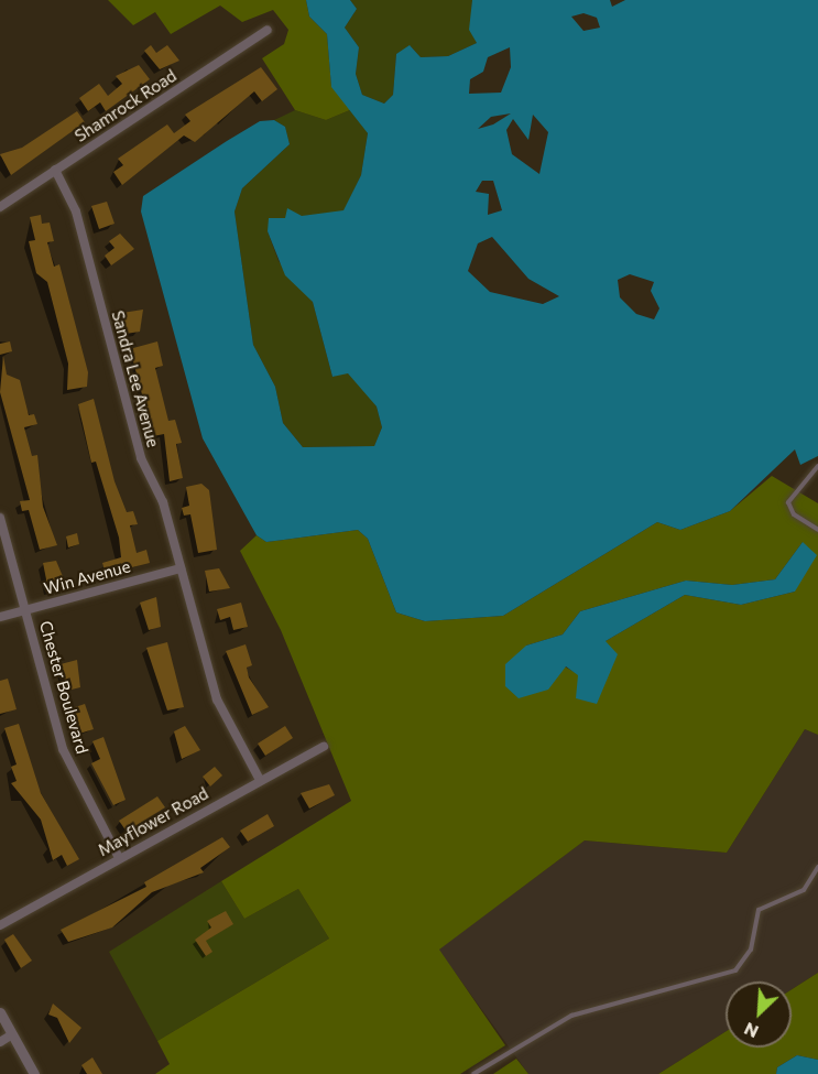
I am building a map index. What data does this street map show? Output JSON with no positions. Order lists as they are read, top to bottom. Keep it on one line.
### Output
{"streets":{"street":["Shamrock Road","Sandra Lee Avenue","Win Avenue","Chester Boulevard","Mayflower Road"]},"crossings":[["Shamrock Road","Sandra Lee Avenue"],["Sandra Lee Avenue","Win Avenue"],["Sandra Lee Avenue","Mayflower Road"],["Win Avenue","Chester Boulevard"],["Chester Boulevard","Mayflower Road"]],"north":"bottom left"}
